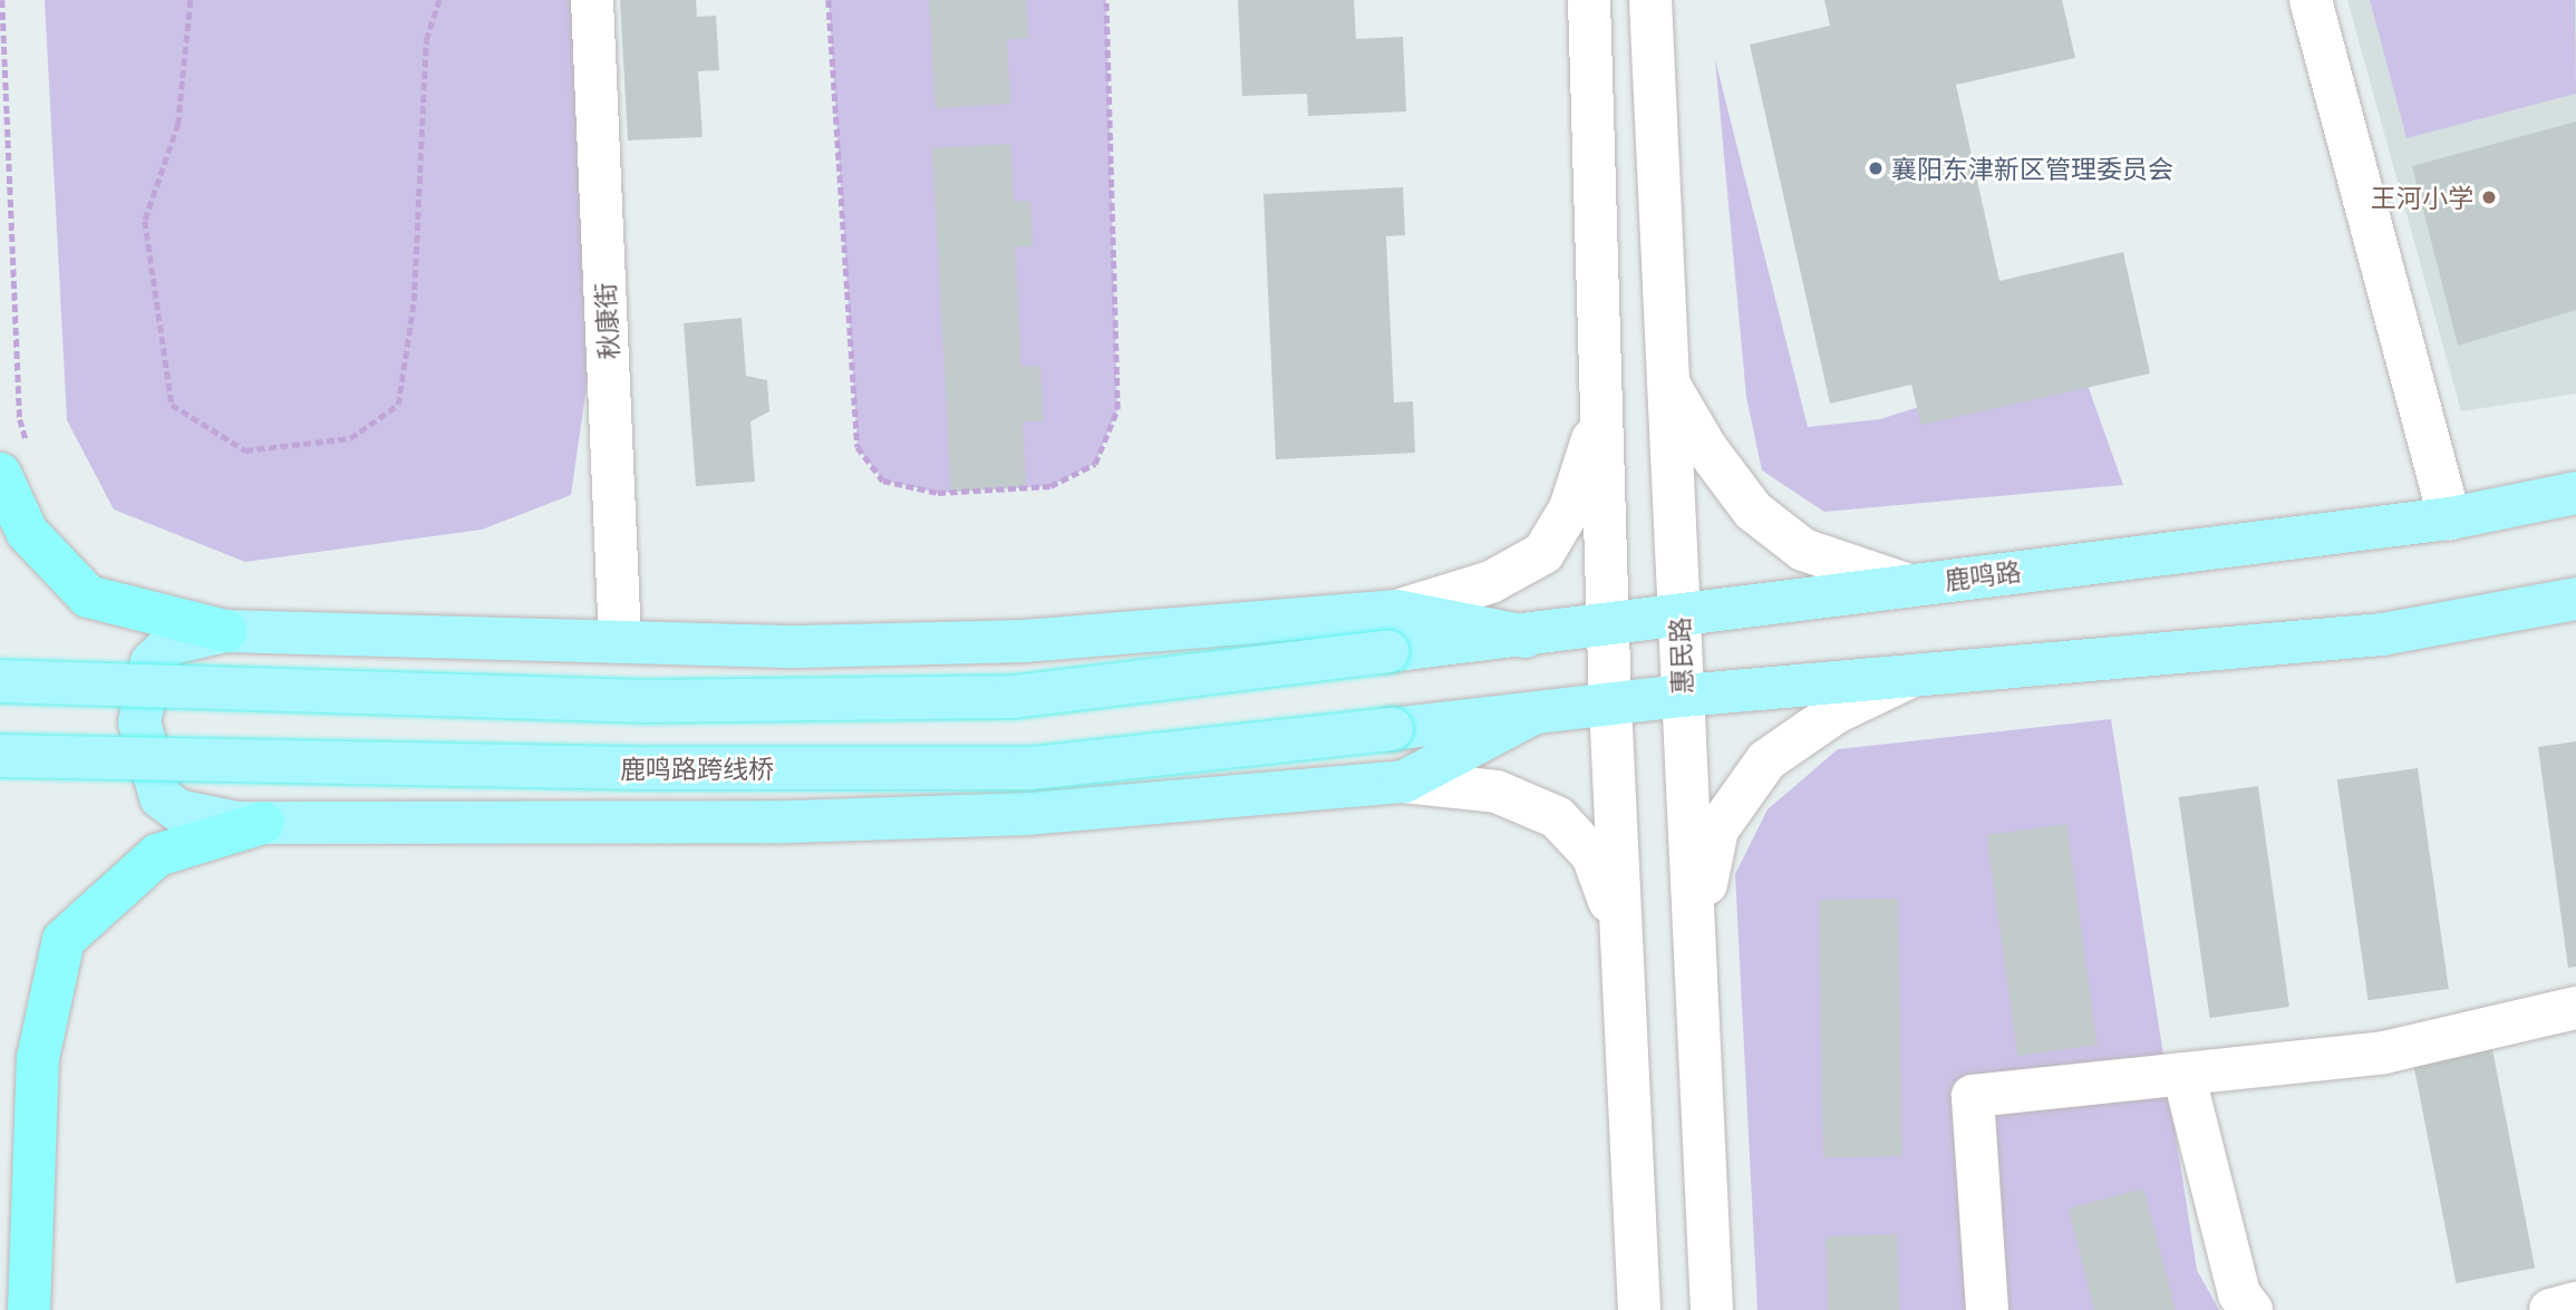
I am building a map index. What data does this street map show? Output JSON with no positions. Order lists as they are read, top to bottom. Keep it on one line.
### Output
{"streets":{"main road":["鹿鸣路","鹿鸣路跨线桥"],"street":["秋康街","惠民路"]},"crossings":[["鹿鸣路","惠民路"]],"places":["襄阳东津新区管理委员会","王河小学"]}
